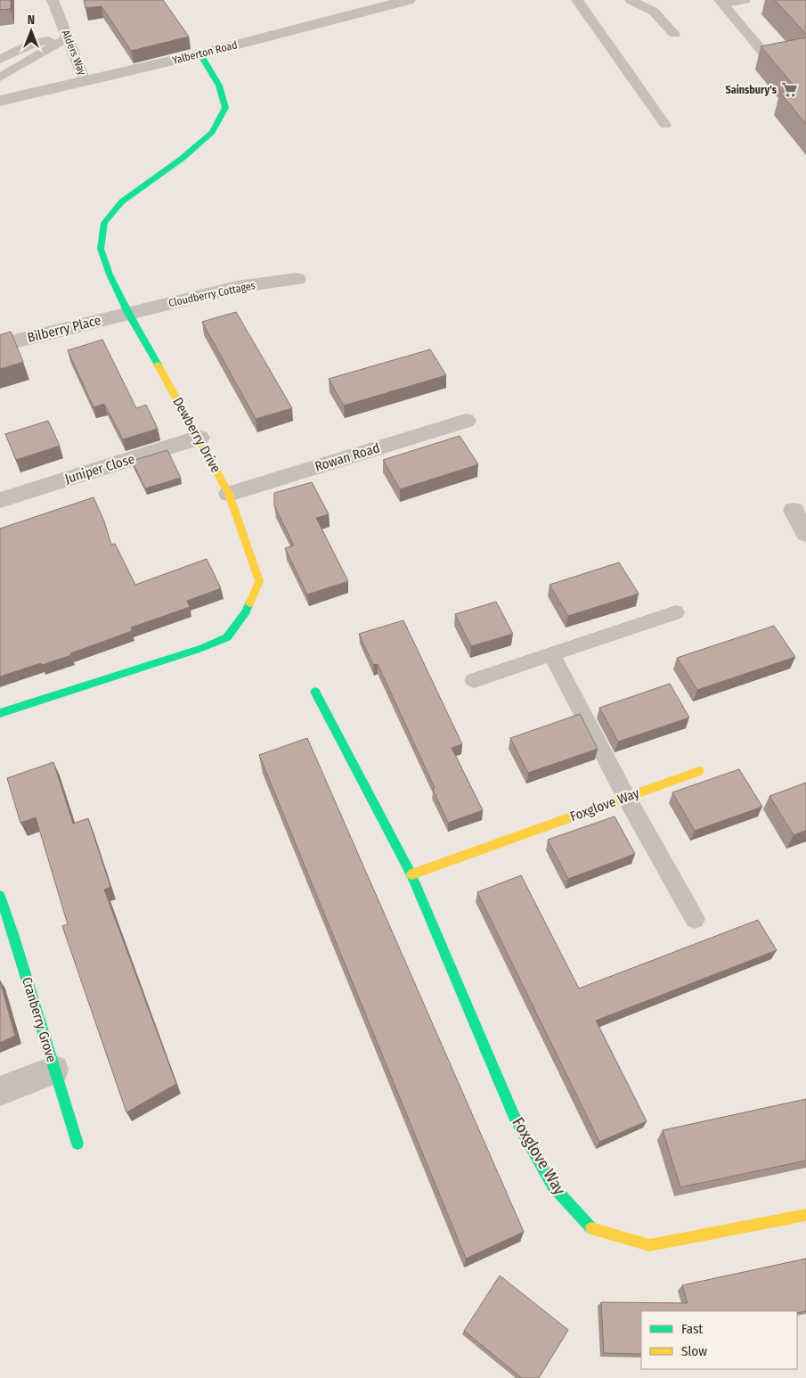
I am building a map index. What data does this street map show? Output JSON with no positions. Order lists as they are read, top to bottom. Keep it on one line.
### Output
{"streets":{"street":["Yalberton Road","Cloudberry Cottages","Bilberry Place","Dewberry Drive","Rowan Road","Juniper Close","Foxglove Way","Cranberry Grove"],"lane":["Alders Way"]},"crossings":[["Alders Way","Yalberton Road"],["Yalberton Road","Dewberry Drive"],["Cloudberry Cottages","Bilberry Place"],["Cloudberry Cottages","Dewberry Drive"],["Bilberry Place","Dewberry Drive"],["Dewberry Drive","Rowan Road"],["Dewberry Drive","Juniper Close"]],"places":{"supermarket":["Sainsbury's"]},"legend":["Fast","Slow"],"north":"top"}
